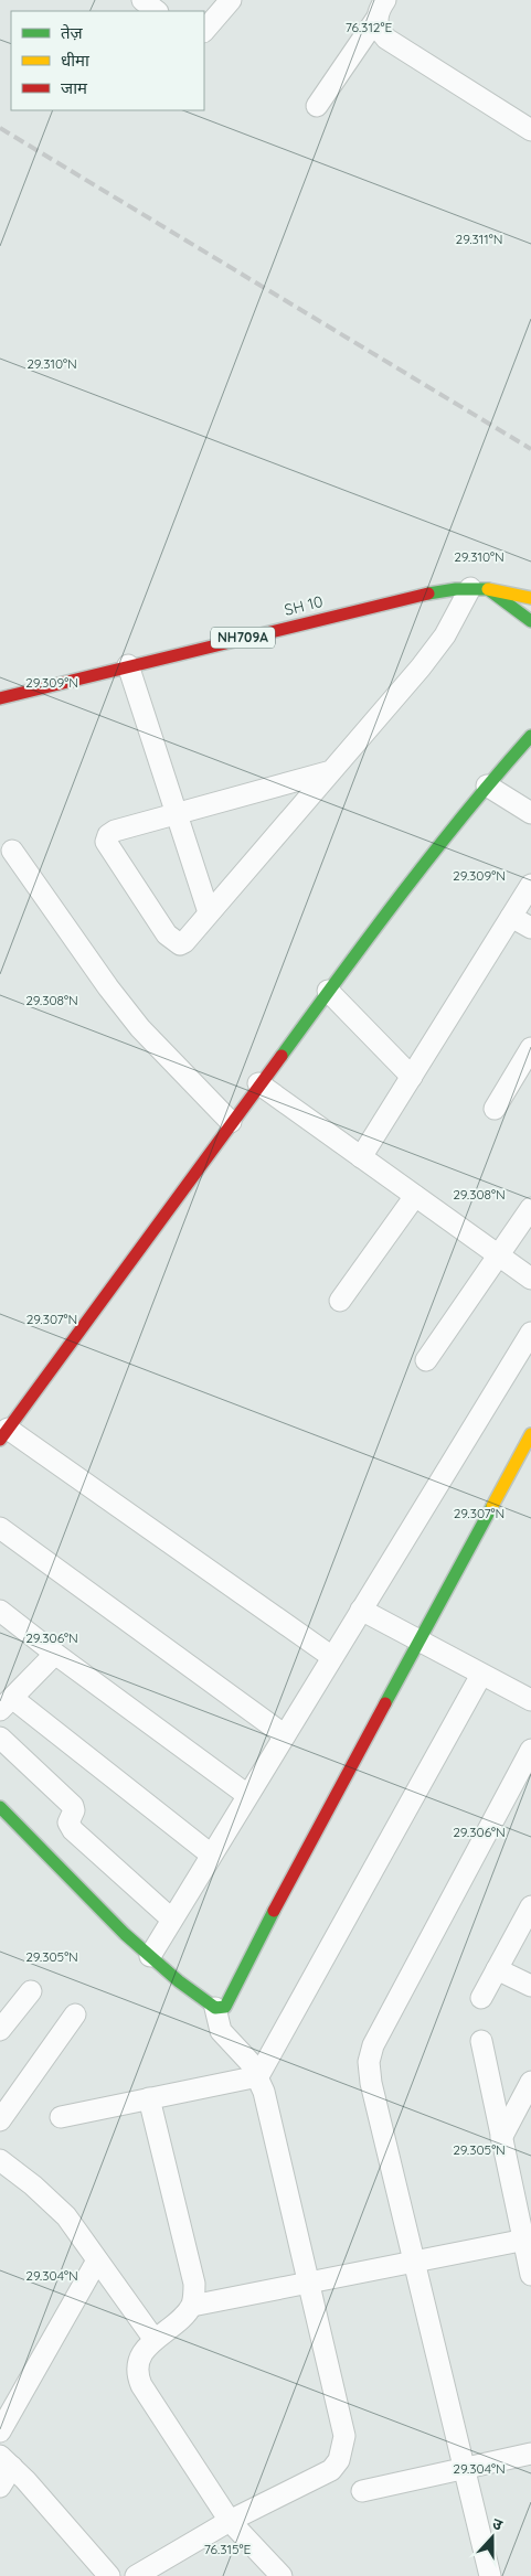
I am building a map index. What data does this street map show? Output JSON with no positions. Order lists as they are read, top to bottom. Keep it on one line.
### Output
{"streets":{"main road":["SH 10","NH709A"]},"legend":["तेज़","धीमा","जाम"],"north":"top","coordinates":["76.312°E","29.311°N","29.310°N","29.309°N","29.308°N","29.307°N","29.306°N","29.305°N","29.304°N","76.315°E"]}
